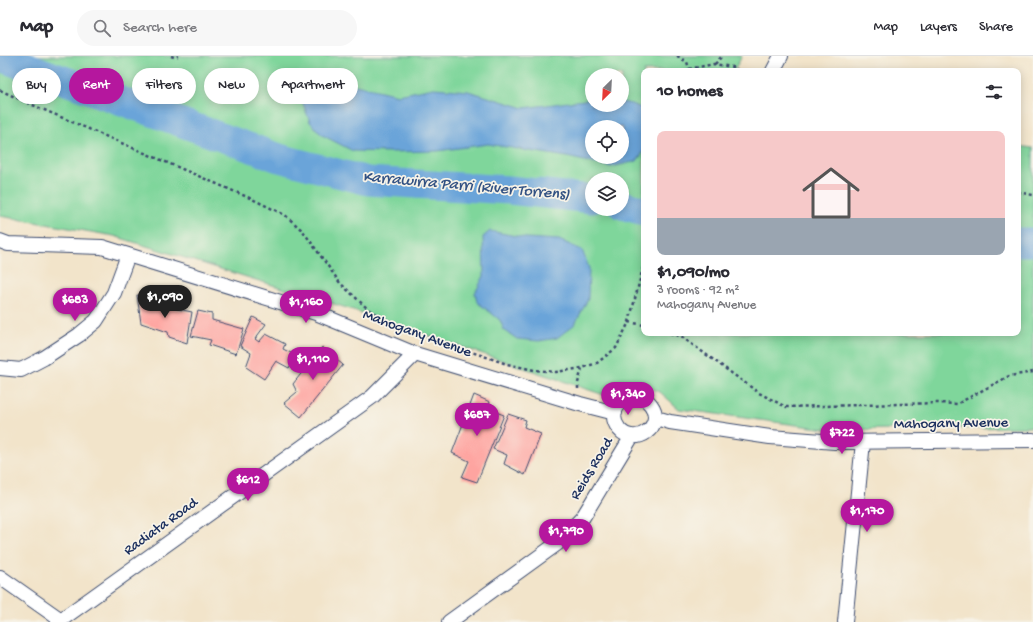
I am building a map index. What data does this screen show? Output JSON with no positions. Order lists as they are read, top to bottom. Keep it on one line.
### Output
{"streets":{"street":["Mahogany Avenue","Reids Road","Radiata Road"]},"crossings":[["Mahogany Avenue","Reids Road"],["Mahogany Avenue","Radiata Road"]],"water":["Karrawirra Parri (River Torrens)"],"north":"bottom left","page":{"header":"Map","search":"Search here","nav":["Map","Layers","Share"],"chip":["Buy","Rent","Filters","New","Apartment"],"heading":"10 homes","list":[{"name":"$1,090/mo","note":"3 rooms · 92 m² · Mahogany Avenue"}],"price":["$1,090","$683","$1,160","$1,110","$1,340","$687","$722","$612","$1,170","$1,790"]}}
